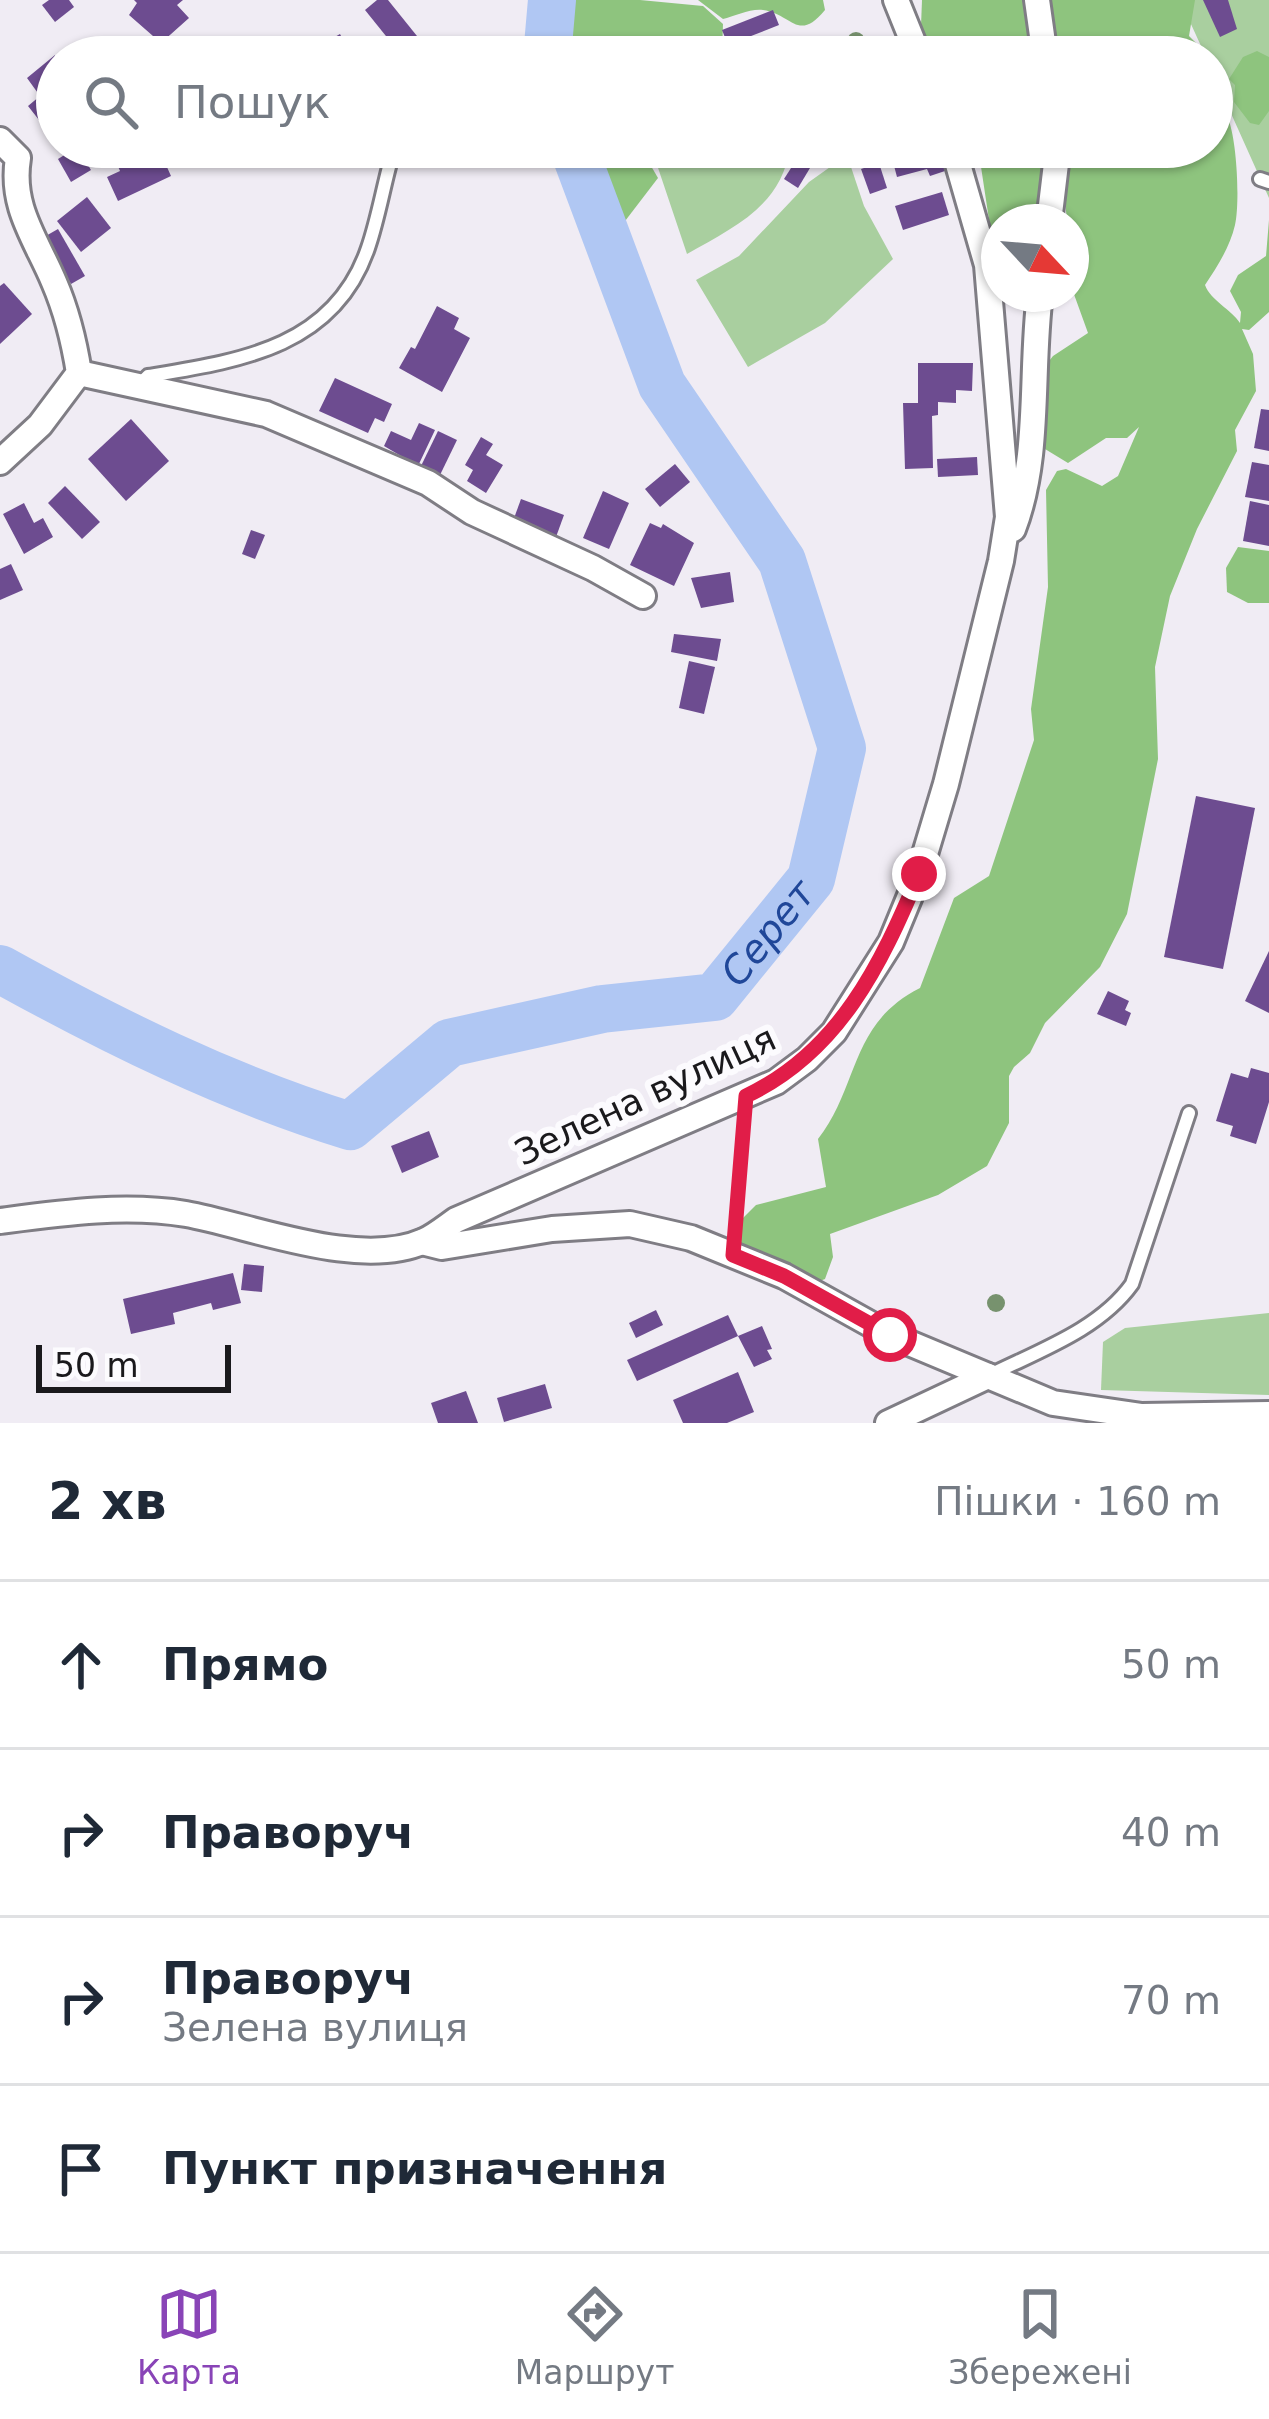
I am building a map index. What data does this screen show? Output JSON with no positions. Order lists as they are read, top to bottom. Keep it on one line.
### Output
{"streets":{"street":["Зелена вулиця"]},"water":["Серет"],"scale_bar":"50 m","north":"bottom right","page":{"search":"Пошук","scale":"50 m","heading":["2 хв","Пішки · 160 m"],"list":[["Прямо","50 m"],["Праворуч","40 m"],["Праворуч","Зелена вулиця","70 m"],"Пункт призначення"],"nav":["Карта","Маршрут","Збережені"]}}
